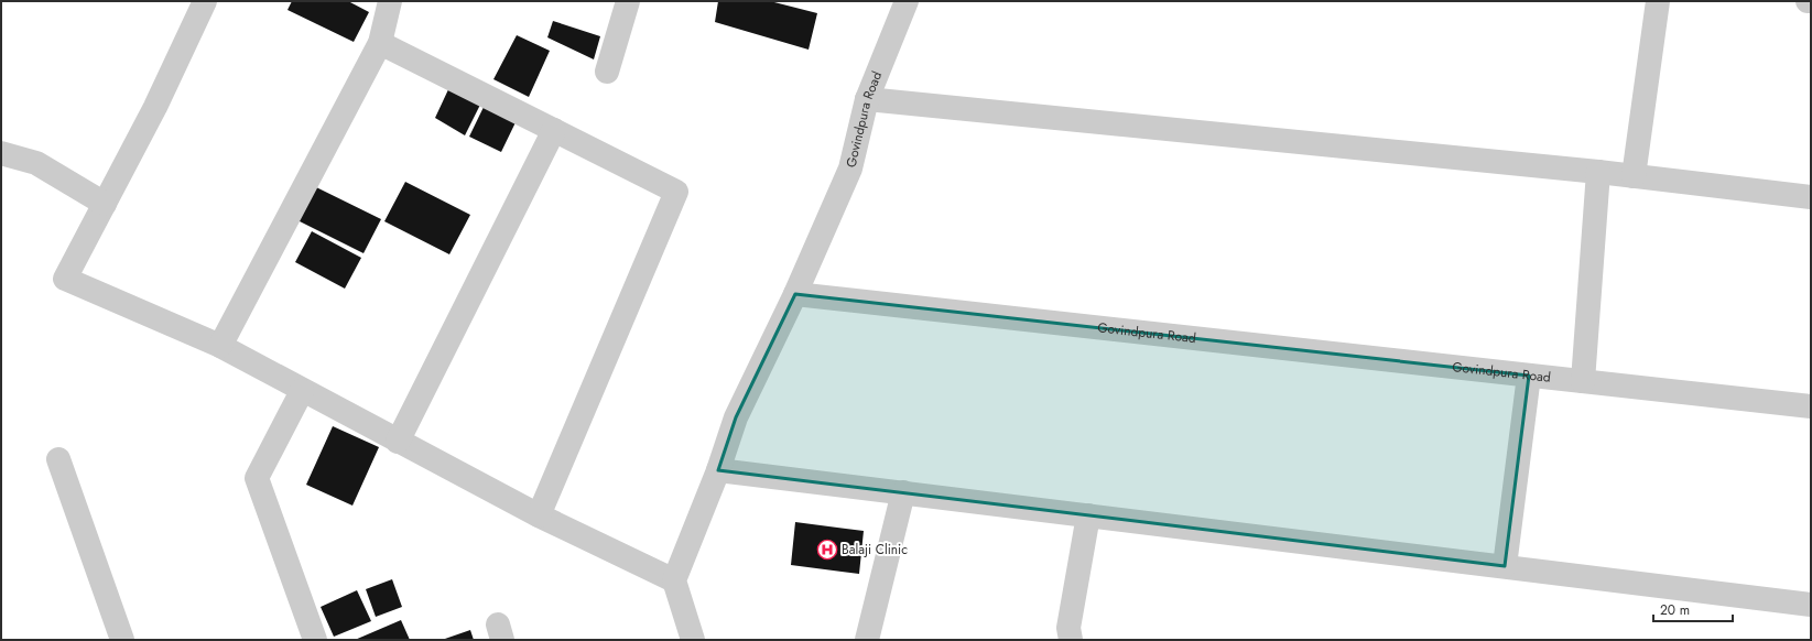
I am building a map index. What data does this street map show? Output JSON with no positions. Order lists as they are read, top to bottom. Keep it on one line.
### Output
{"streets":{"street":["Govindpura Road"]},"places":{"hospital":["Balaji Clinic"]},"scale_bar":"20 m"}
